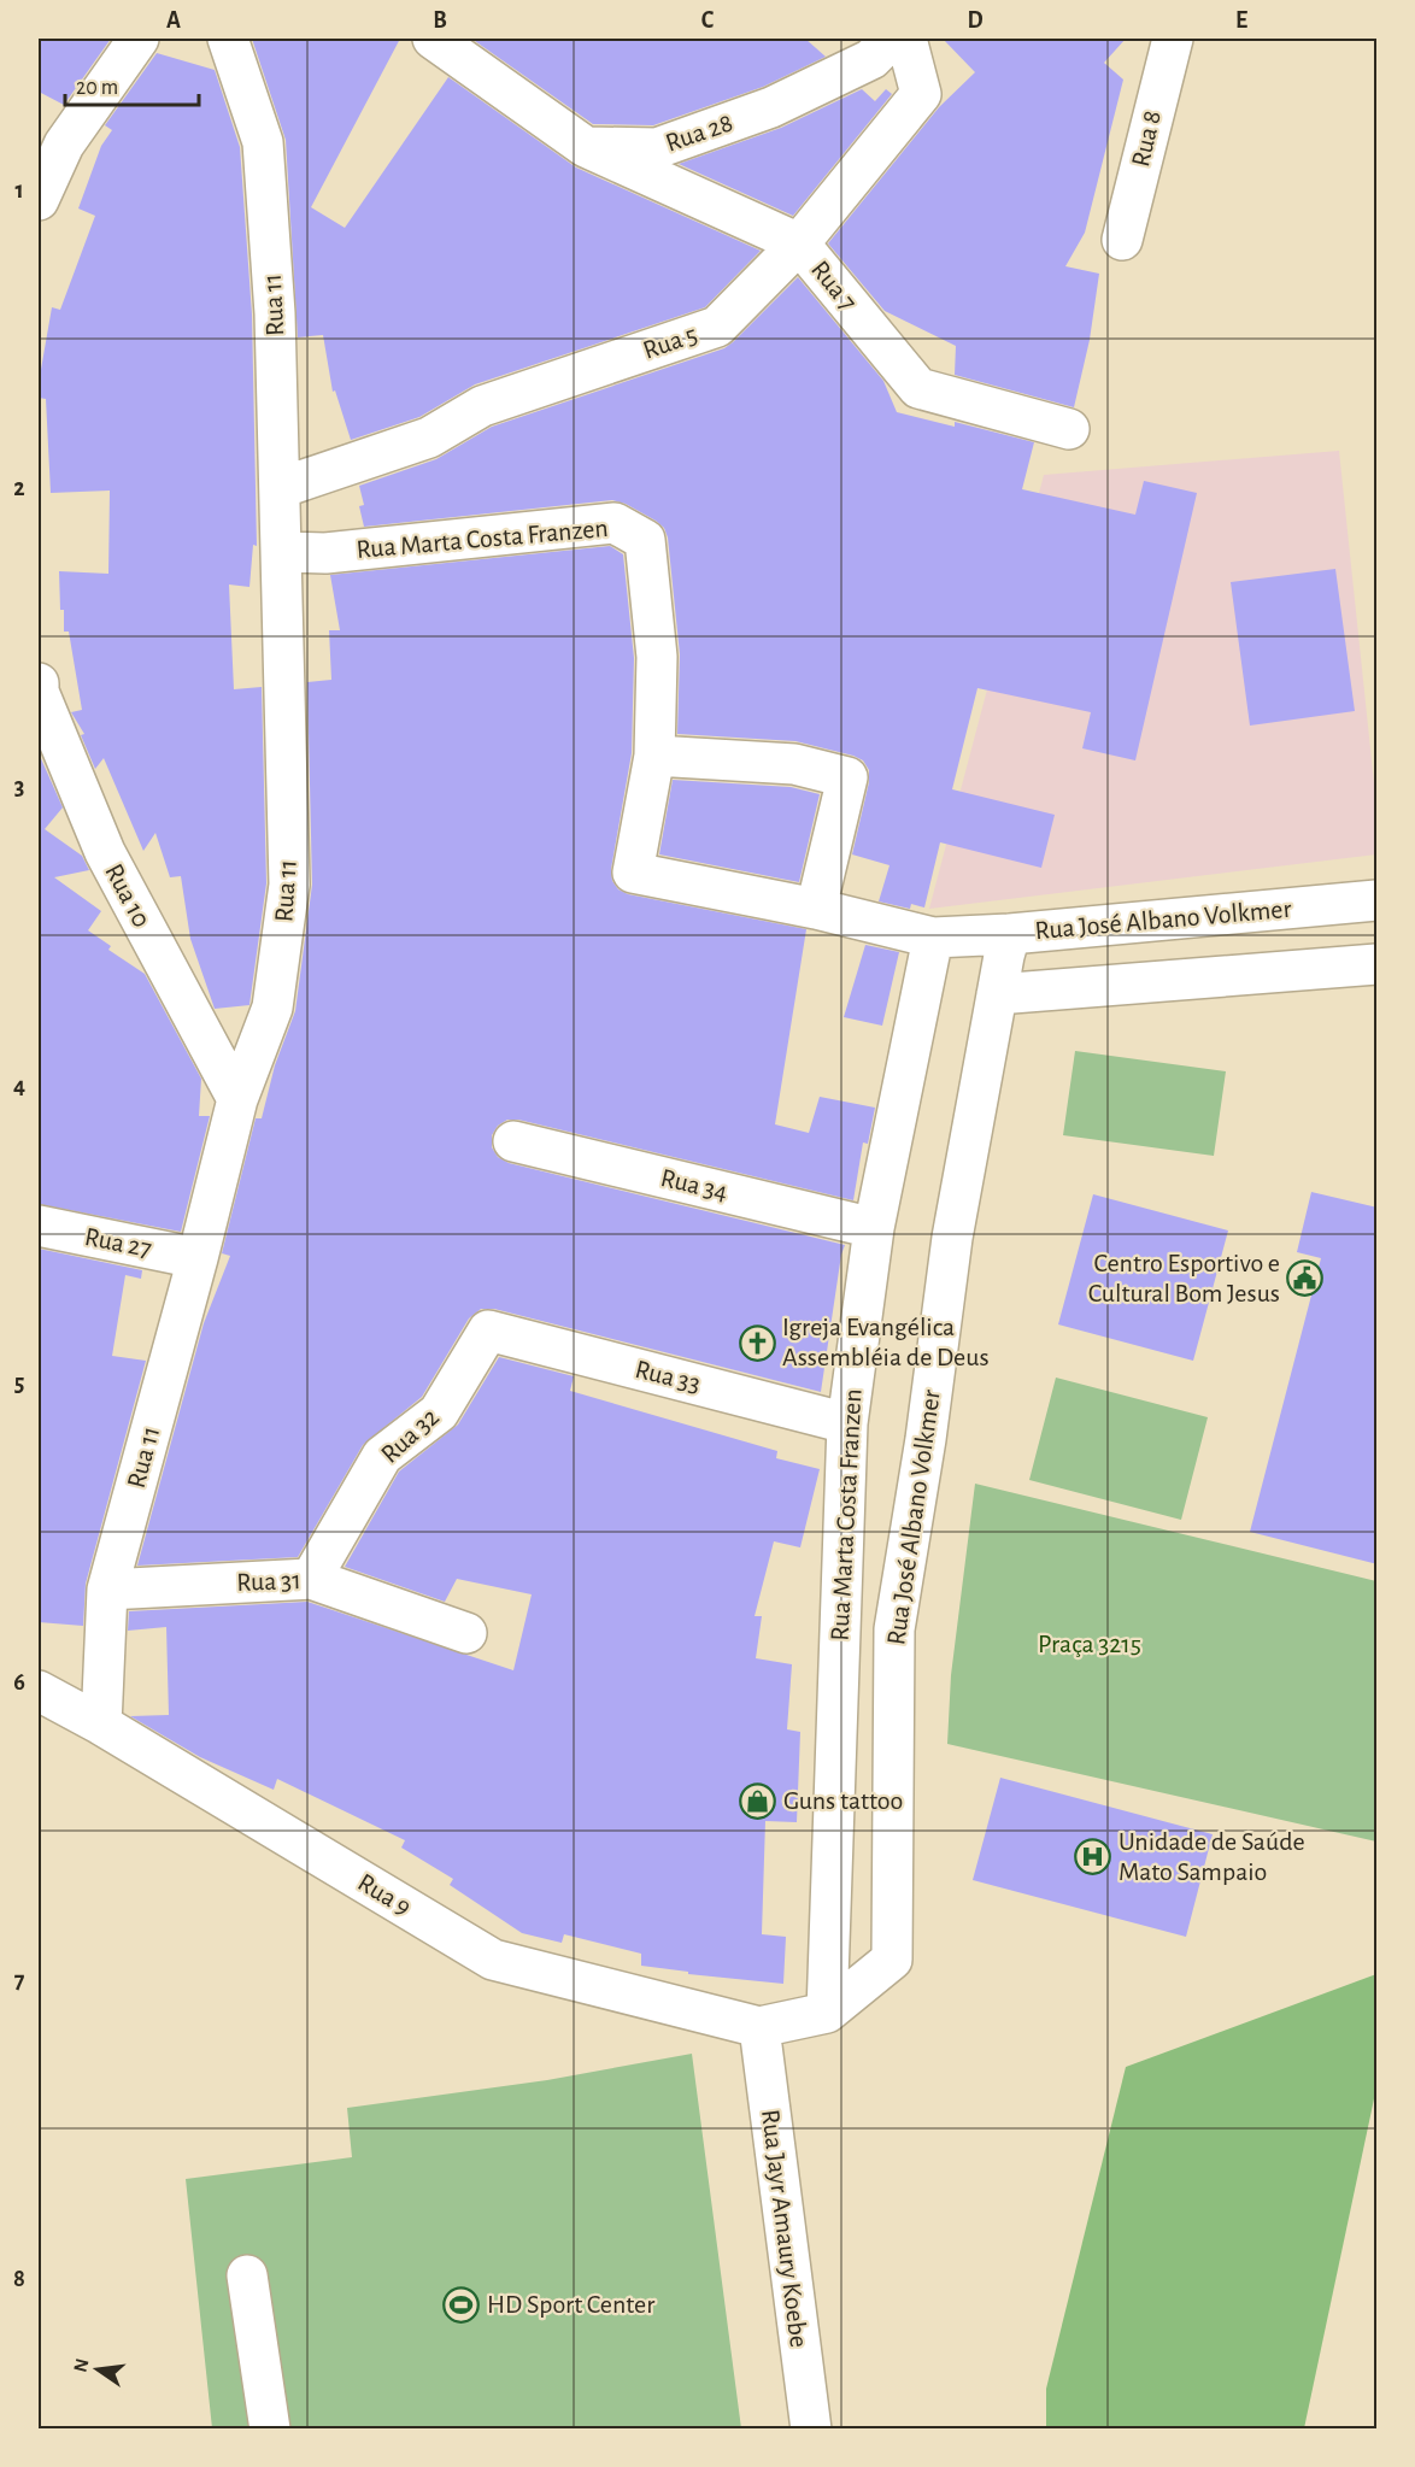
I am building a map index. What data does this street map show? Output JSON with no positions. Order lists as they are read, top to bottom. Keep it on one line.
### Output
{"streets":{"street":["Rua 28","Rua 8","Rua 7","Rua 11","Rua 5","Rua Marta Costa Franzen","Rua 10","Rua José Albano Volkmer","Rua 34","Rua 27","Rua 33","Rua 32","Rua 31","Rua 9","Rua Jayr Amaury Koebe"]},"crossings":[["Rua 28","Rua 7"],["Rua 7","Rua 5"],["Rua 11","Rua 5"],["Rua 11","Rua Marta Costa Franzen"],["Rua 11","Rua 10"],["Rua 11","Rua 27"],["Rua 11","Rua 31"],["Rua 11","Rua 9"],["Rua Marta Costa Franzen","Rua José Albano Volkmer"],["Rua Marta Costa Franzen","Rua 34"],["Rua Marta Costa Franzen","Rua 33"],["Rua 33","Rua 32"],["Rua 32","Rua 31"],["Rua 9","Rua Jayr Amaury Koebe"]],"parks":["Praça 3215"],"places":{"public building":["Centro Esportivo e Cultural Bom Jesus"],"church":["Igreja Evangélica Assembléia de Deus"],"shop":["Guns tattoo"],"hospital":["Unidade de Saúde Mato Sampaio"],"sports":["HD Sport Center"]},"scale_bar":"20 m","north":"left","grid":{"columns":["A","B","C","D","E"],"rows":["1","2","3","4","5","6","7","8"]}}
